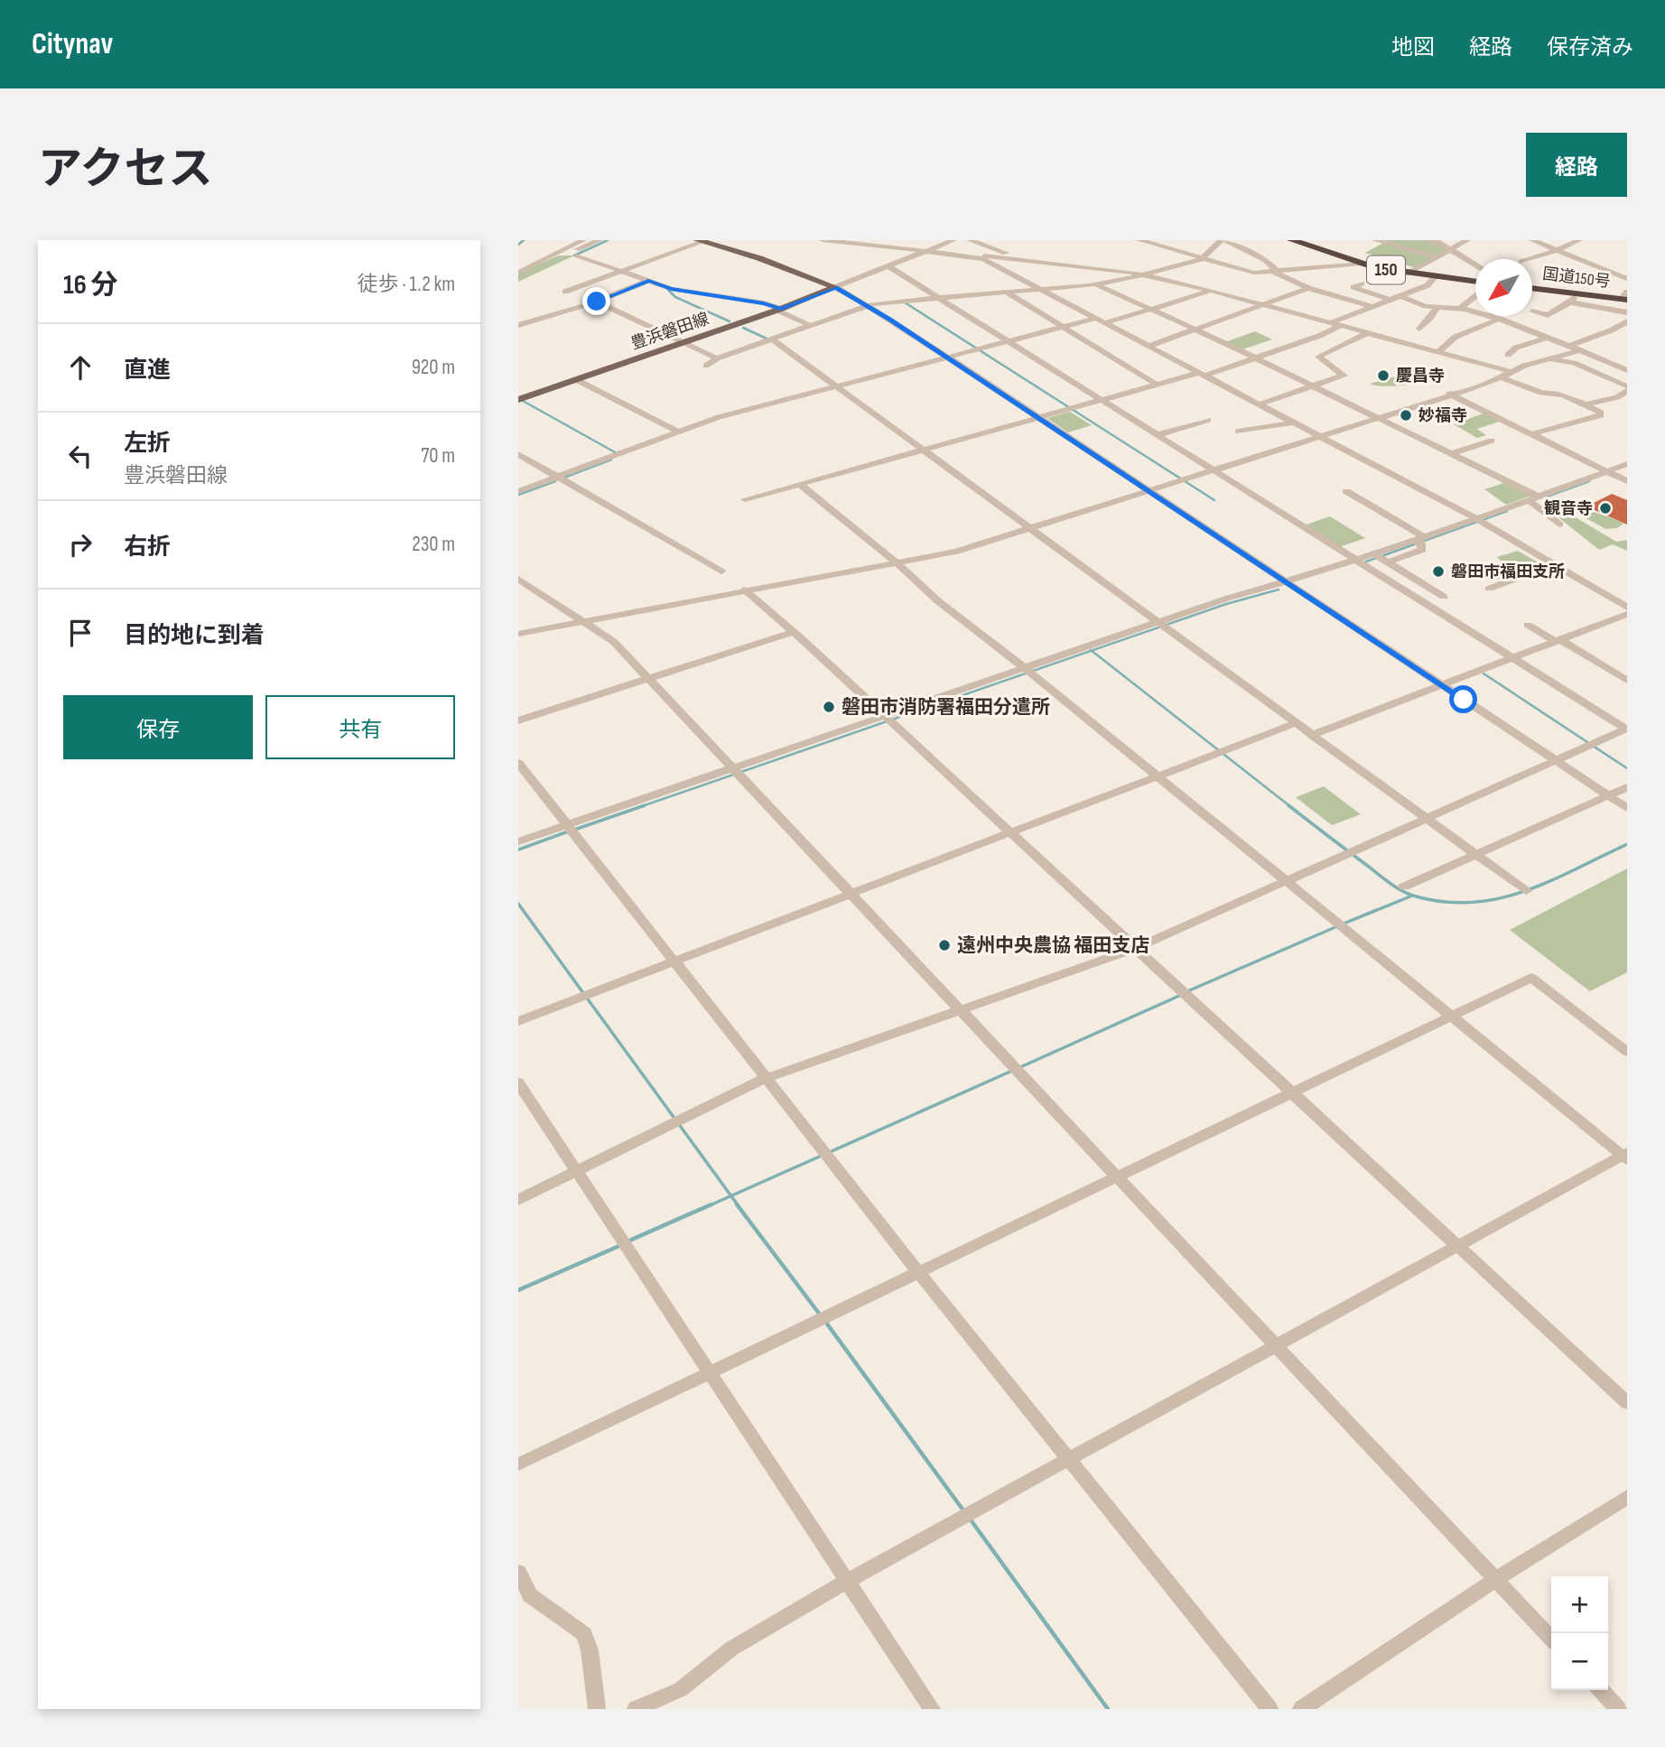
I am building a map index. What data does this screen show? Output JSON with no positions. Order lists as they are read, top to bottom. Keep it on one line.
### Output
{"streets":{"highway":["150","国道150号"],"main road":["豊浜磐田線"]},"places":["慶昌寺","妙福寺","観音寺","磐田市福田支所","磐田市消防署福田分遣所","遠州中央農協 福田支店"],"north":"bottom left","page":{"header":"Citynav","nav":["地図","経路","保存済み"],"title":"アクセス","buttons":["経路",["保存","共有"]],"heading":["16 分","徒歩 · 1.2 km"],"list":[["直進","920 m"],["左折","豊浜磐田線","70 m"],["右折","230 m"],"目的地に到着"],"map_buttons":["+","−"]}}
